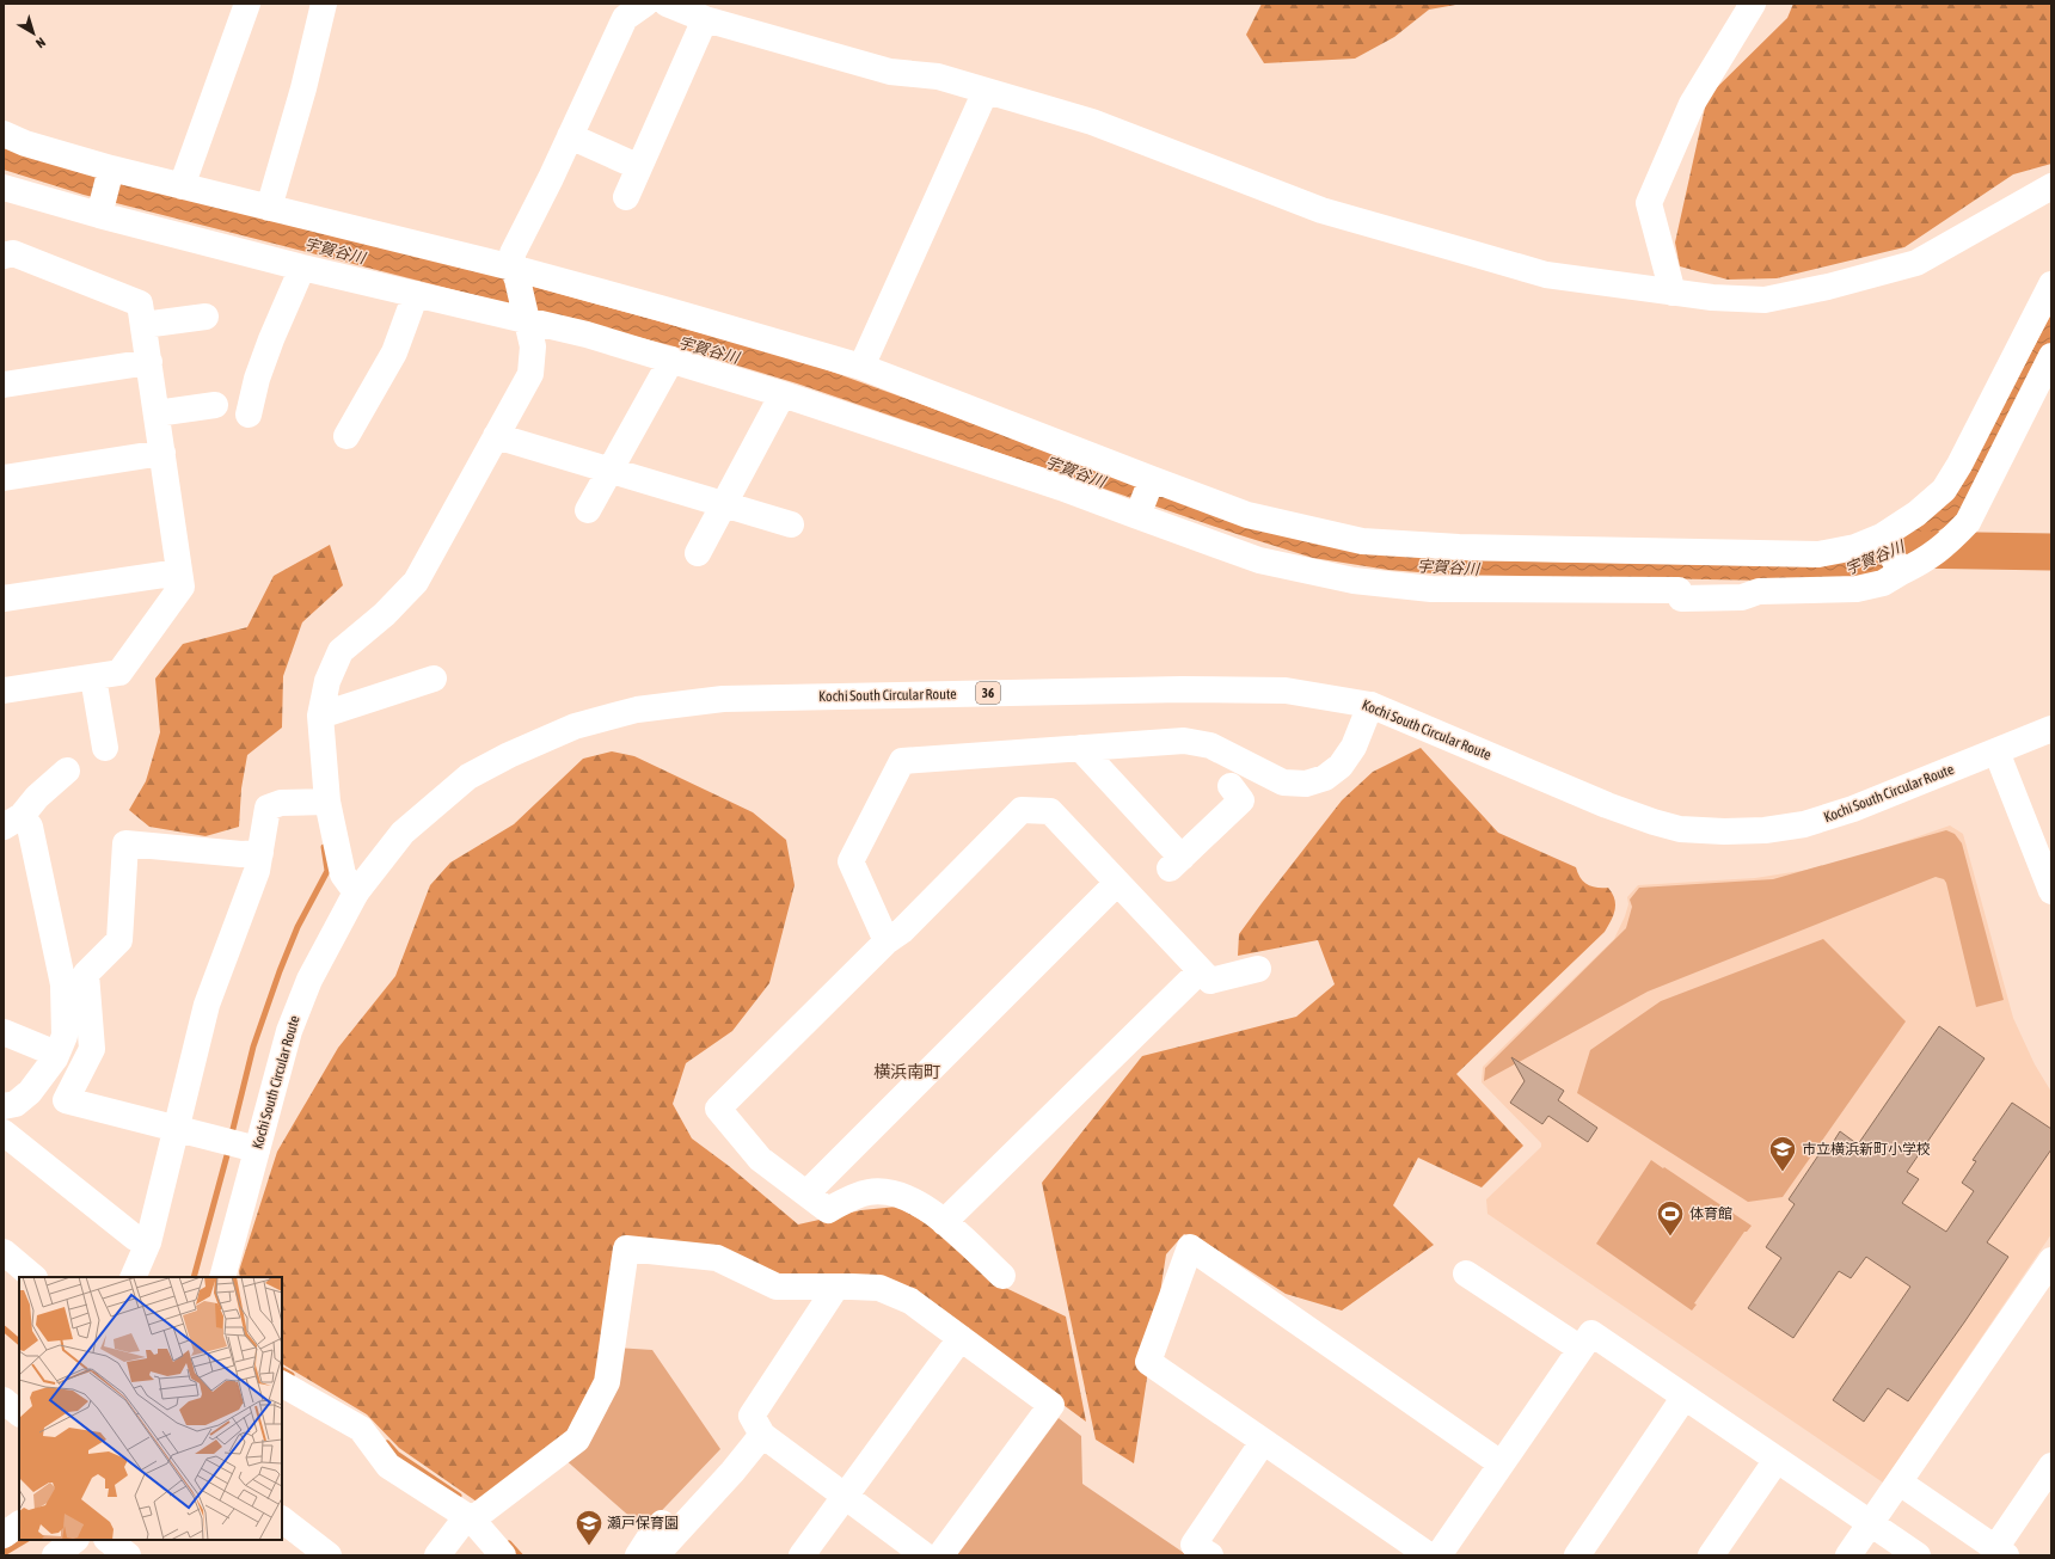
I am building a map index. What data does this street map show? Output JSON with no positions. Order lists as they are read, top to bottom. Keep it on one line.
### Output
{"streets":{"street":["36","Kochi South Circular Route"]},"districts":["横浜南町"],"water":["宇賀谷川"],"places":{"school or university":["市立横浜新町小学校","瀬戸保育園"],"sports":["体育館"]},"north":"bottom right"}
